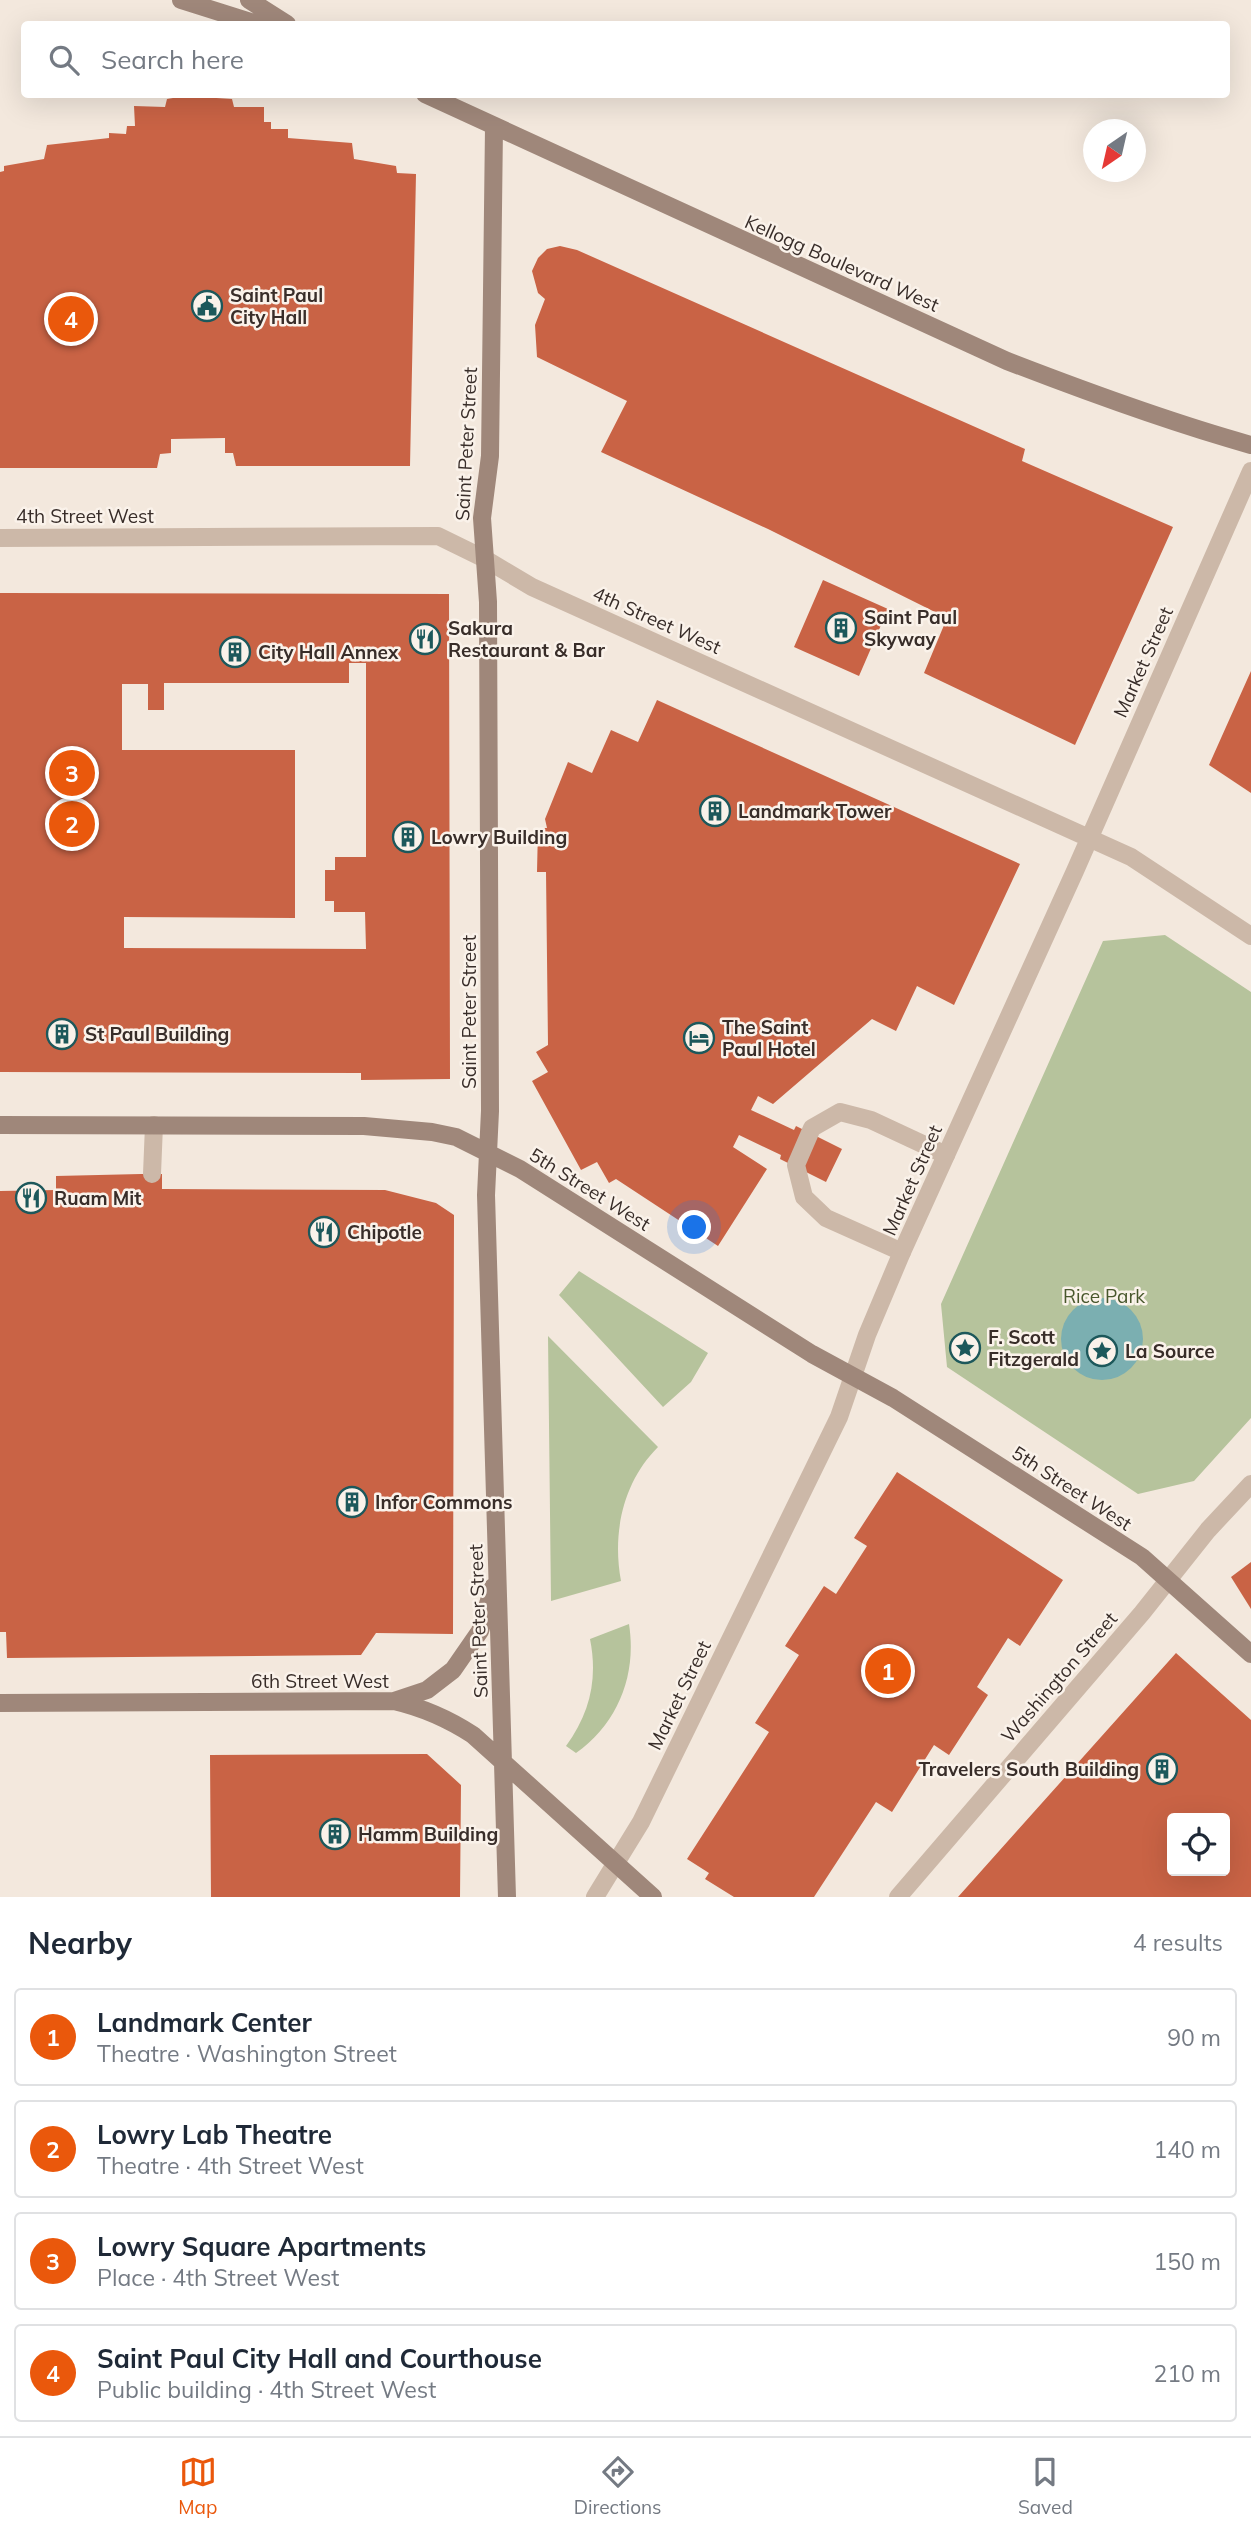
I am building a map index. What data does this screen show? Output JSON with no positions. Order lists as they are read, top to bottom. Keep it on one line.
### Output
{"streets":{"main road":["Kellogg Boulevard West","Saint Peter Street","5th Street West","6th Street West"],"street":["4th Street West","Market Street","Washington Street"]},"crossings":[["Kellogg Boulevard West","Saint Peter Street"],["Saint Peter Street","4th Street West"],["Saint Peter Street","5th Street West"],["Saint Peter Street","6th Street West"],["4th Street West","Market Street"],["Market Street","5th Street West"],["Market Street","6th Street West"],["5th Street West","Washington Street"]],"parks":["Rice Park"],"places":{"public building":["Saint Paul City Hall"],"building":["Saint Paul Skyway","City Hall Annex","Landmark Tower","Lowry Building","St Paul Building","Infor Commons","Travelers South Building","Hamm Building"],"restaurant":["Sakura Restaurant & Bar","Ruam Mit","Chipotle"],"hotel":["The Saint Paul Hotel"],"place":["F. Scott Fitzgerald","La Source"]},"north":"bottom left","page":{"search":"Search here","pins":["4","3","2","1"],"heading":["Nearby","4 results"],"list":[{"mark":"1","name":"Landmark Center","note":"Theatre · Washington Street","value":"90 m"},{"mark":"2","name":"Lowry Lab Theatre","note":"Theatre · 4th Street West","value":"140 m"},{"mark":"3","name":"Lowry Square Apartments","note":"Place · 4th Street West","value":"150 m"},{"mark":"4","name":"Saint Paul City Hall and Courthouse","note":"Public building · 4th Street West","value":"210 m"}],"nav":["Map","Directions","Saved"]}}
